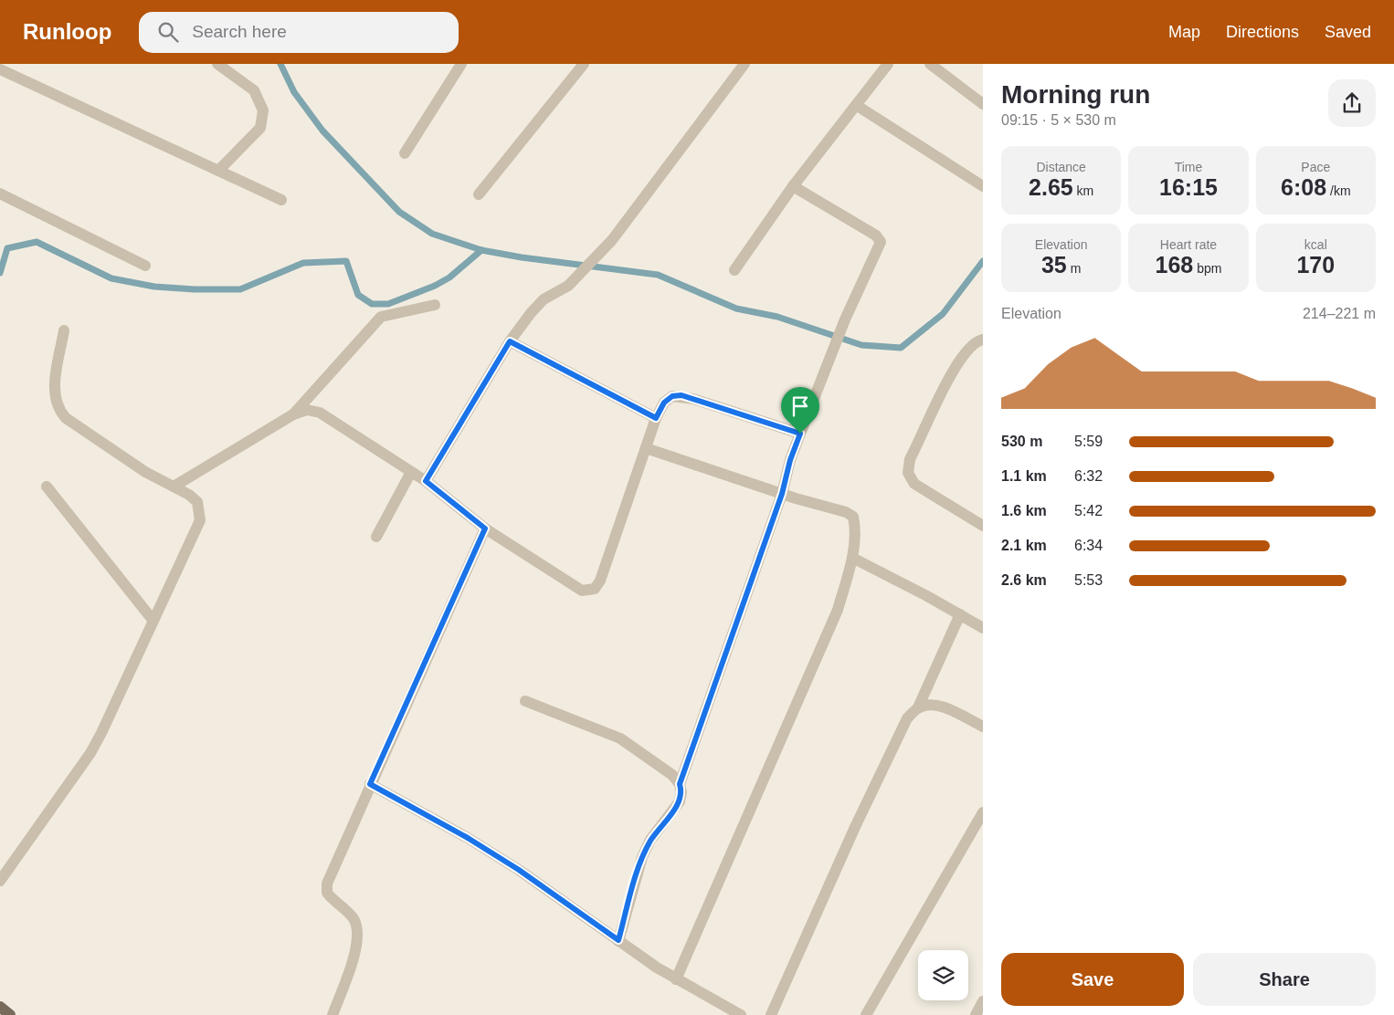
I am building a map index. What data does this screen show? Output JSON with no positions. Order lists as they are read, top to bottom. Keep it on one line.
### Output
{"page":{"header":"Runloop","search":"Search here","nav":["Map","Directions","Saved"],"heading":["Morning run","09:15 · 5 × 530 m"],"stats":[["Distance","2.65 km"],["Time","16:15"],["Pace","6:08 /km"],["Elevation","35 m"],["Heart rate","168 bpm"],["kcal","170"]],"chart":["Elevation","214–221 m"],"list":[{"name":"530 m","note":"5:59"},{"name":"1.1 km","note":"6:32"},{"name":"1.6 km","note":"5:42"},{"name":"2.1 km","note":"6:34"},{"name":"2.6 km","note":"5:53"}],"buttons":["Save","Share"]}}
